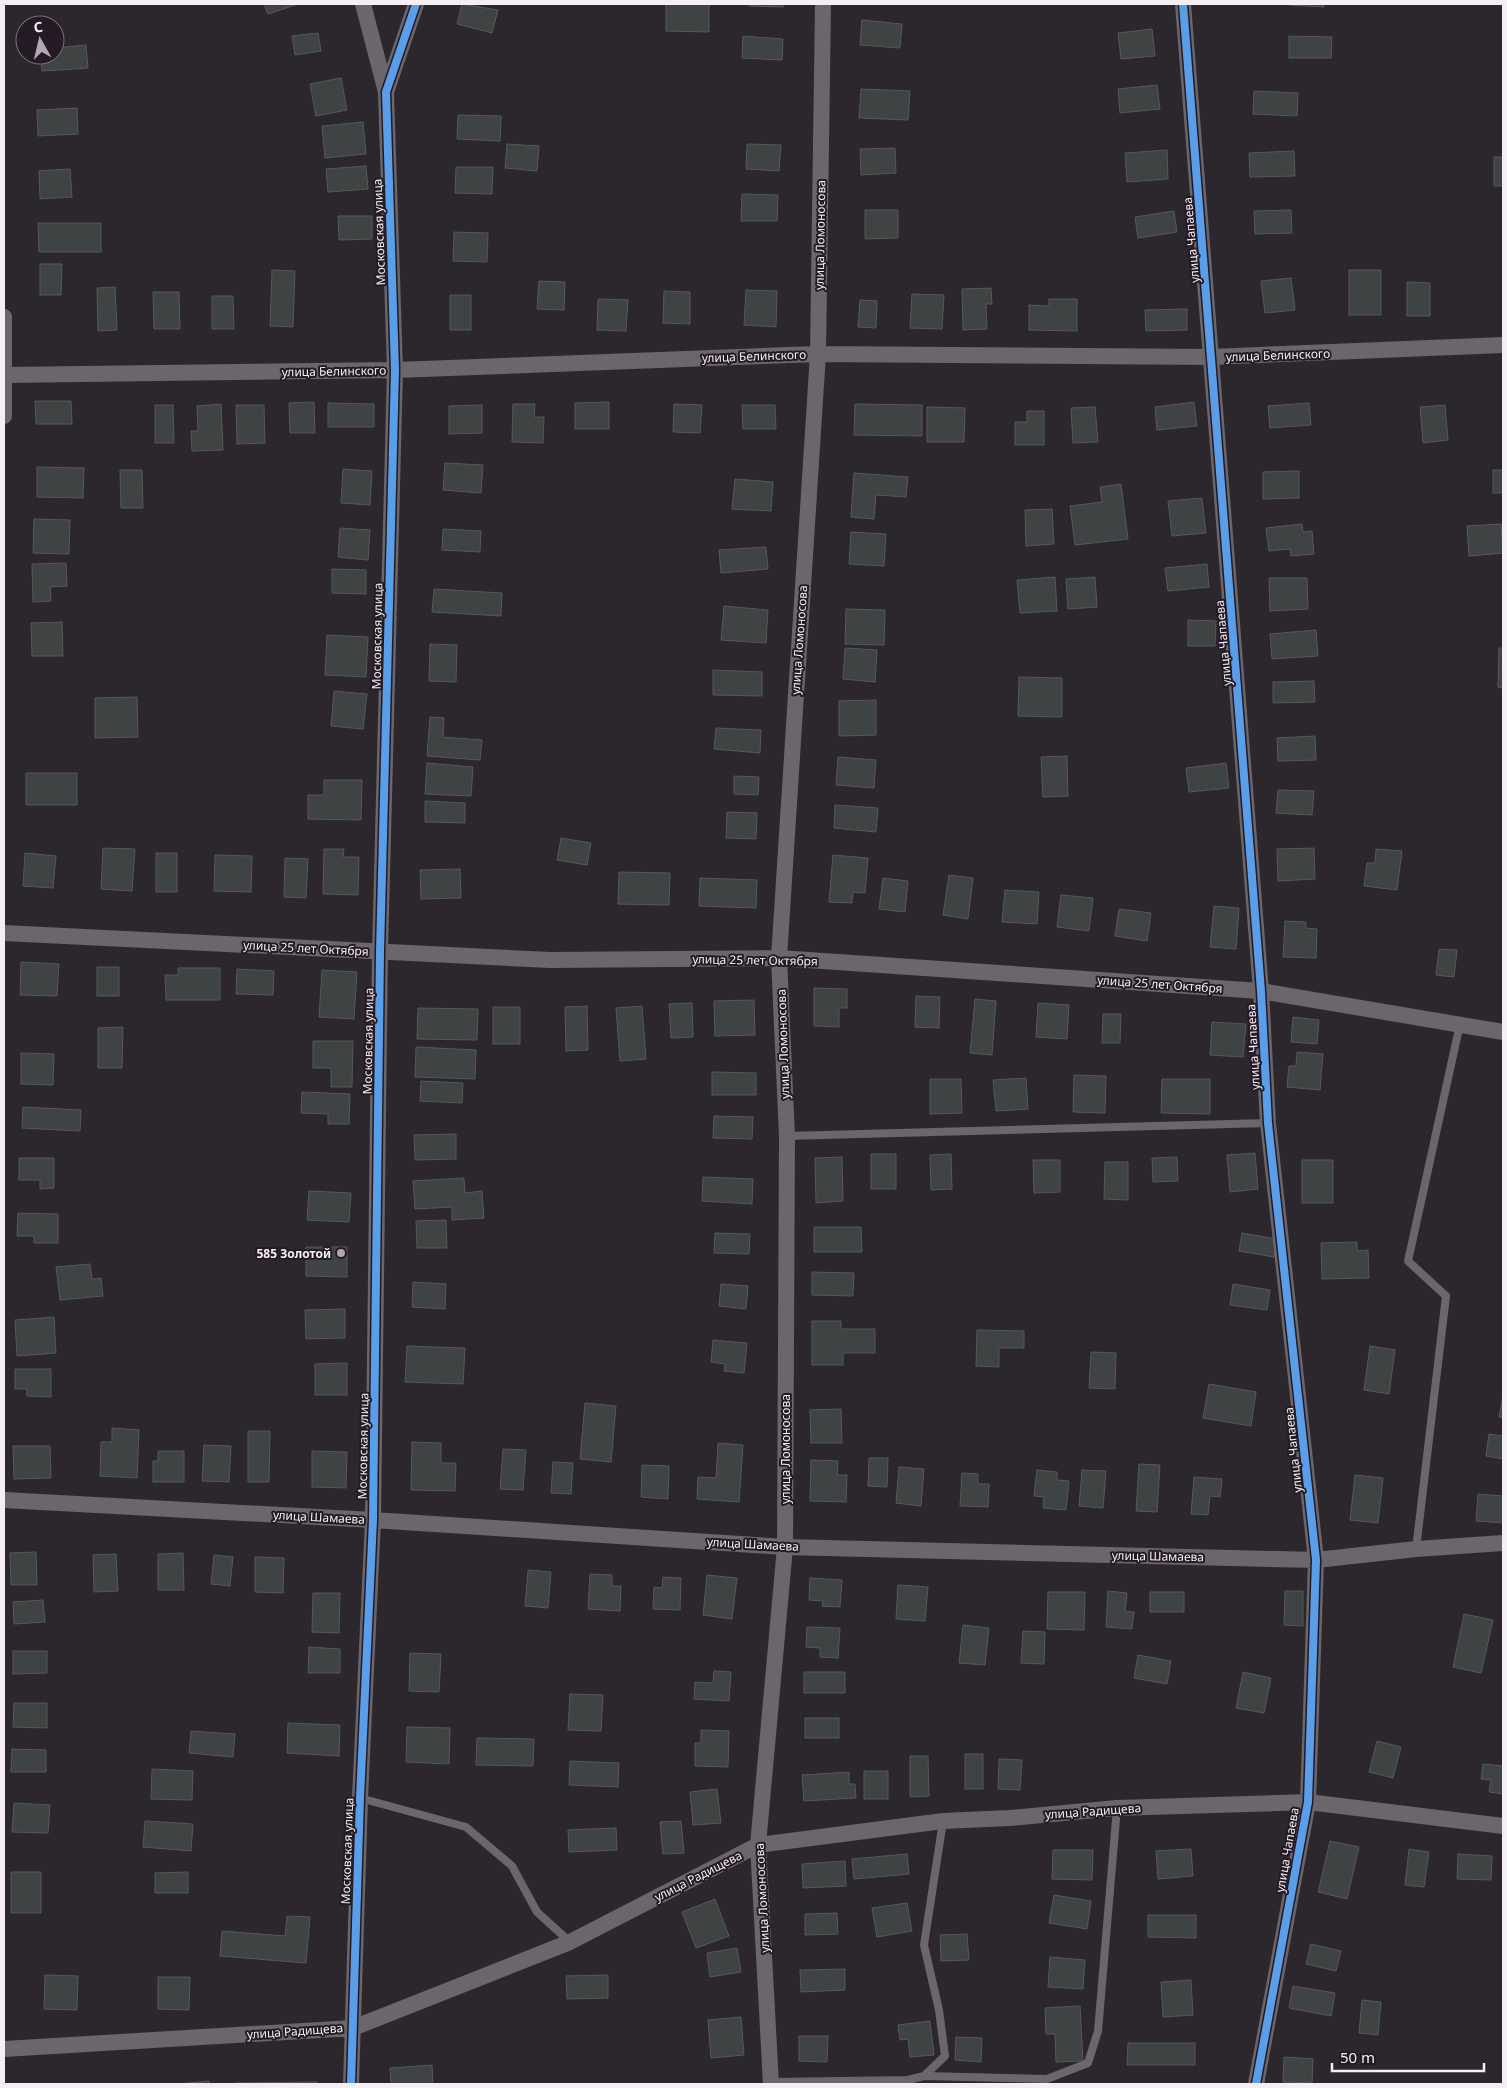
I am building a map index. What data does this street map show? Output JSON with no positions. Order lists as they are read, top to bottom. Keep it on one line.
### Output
{"streets":{"street":["Московская улица","улица Ломоносова","улица Чапаева","улица Белинского","улица 25 лет Октября","улица Шамаева","улица Радищева"]},"crossings":[["Московская улица","улица Белинского"],["Московская улица","улица 25 лет Октября"],["Московская улица","улица Шамаева"],["Московская улица","улица Радищева"],["улица Ломоносова","улица Белинского"],["улица Ломоносова","улица 25 лет Октября"],["улица Ломоносова","улица Шамаева"],["улица Ломоносова","улица Радищева"],["улица Чапаева","улица Белинского"],["улица Чапаева","улица 25 лет Октября"],["улица Чапаева","улица Шамаева"],["улица Чапаева","улица Радищева"]],"places":["585 Золотой"],"scale_bar":"50 m","north":"top"}
